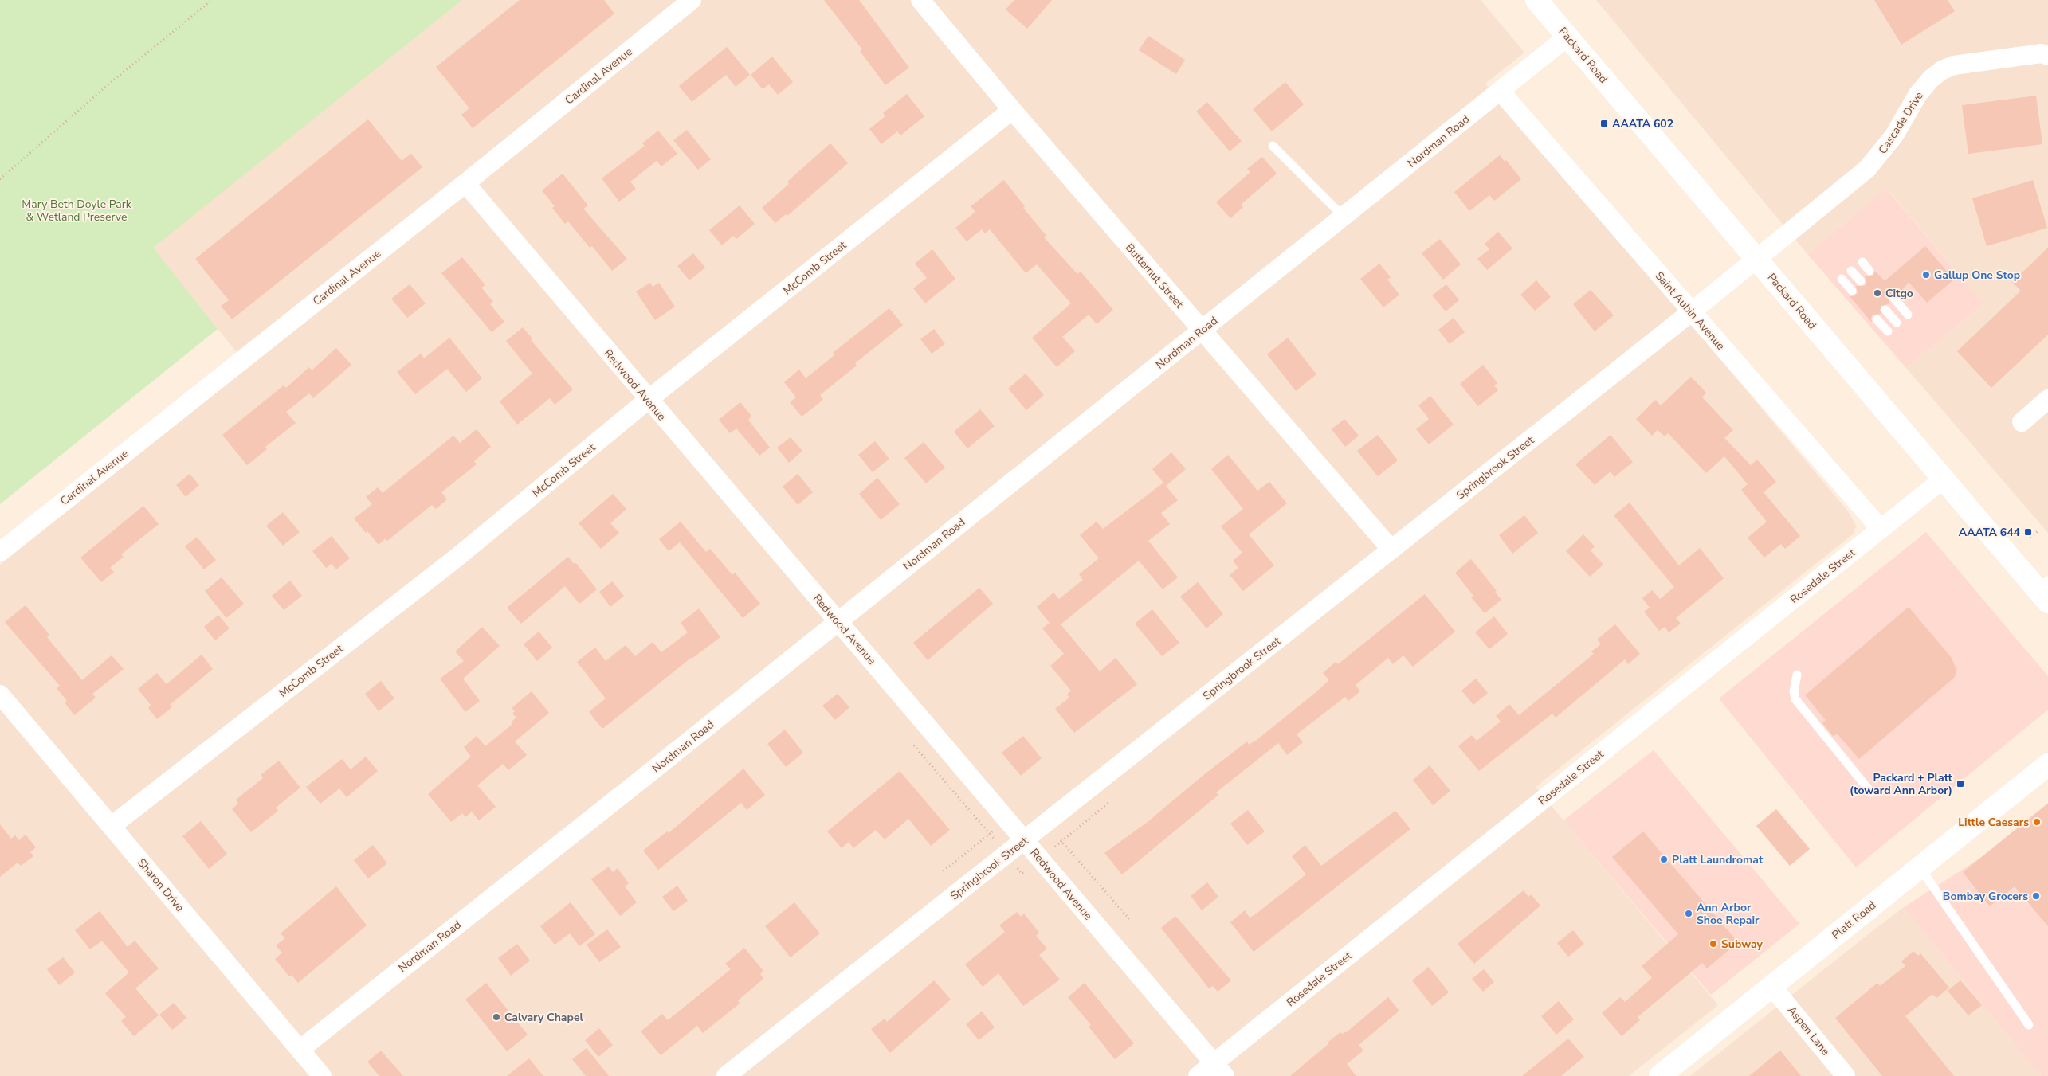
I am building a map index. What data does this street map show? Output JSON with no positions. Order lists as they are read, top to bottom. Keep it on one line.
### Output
{"streets":{"main road":["Packard Road","Platt Road"],"street":["Cardinal Avenue","Cascade Drive","Nordman Road","McComb Street","Butternut Street","Saint Aubin Avenue","Redwood Avenue","Springbrook Street","Rosedale Street","Sharon Drive","Aspen Lane"]},"crossings":[["Packard Road","Cascade Drive"],["Packard Road","Nordman Road"],["Packard Road","Springbrook Street"],["Packard Road","Rosedale Street"],["Cardinal Avenue","Redwood Avenue"],["Cascade Drive","Springbrook Street"],["Nordman Road","Butternut Street"],["Nordman Road","Saint Aubin Avenue"],["Nordman Road","Redwood Avenue"],["Nordman Road","Sharon Drive"],["McComb Street","Butternut Street"],["McComb Street","Redwood Avenue"],["McComb Street","Sharon Drive"],["Butternut Street","Springbrook Street"],["Saint Aubin Avenue","Springbrook Street"],["Saint Aubin Avenue","Rosedale Street"],["Redwood Avenue","Springbrook Street"],["Redwood Avenue","Rosedale Street"],["Platt Road","Aspen Lane"]],"parks":["Mary Beth Doyle Park & Wetland Preserve"],"places":{"transit":["AAATA 602","AAATA 644","Packard + Platt (toward Ann Arbor)"],"other":["Gallup One Stop","Citgo","Little Caesars","Platt Laundromat","Bombay Grocers","Ann Arbor Shoe Repair","Subway","Calvary Chapel"]}}
